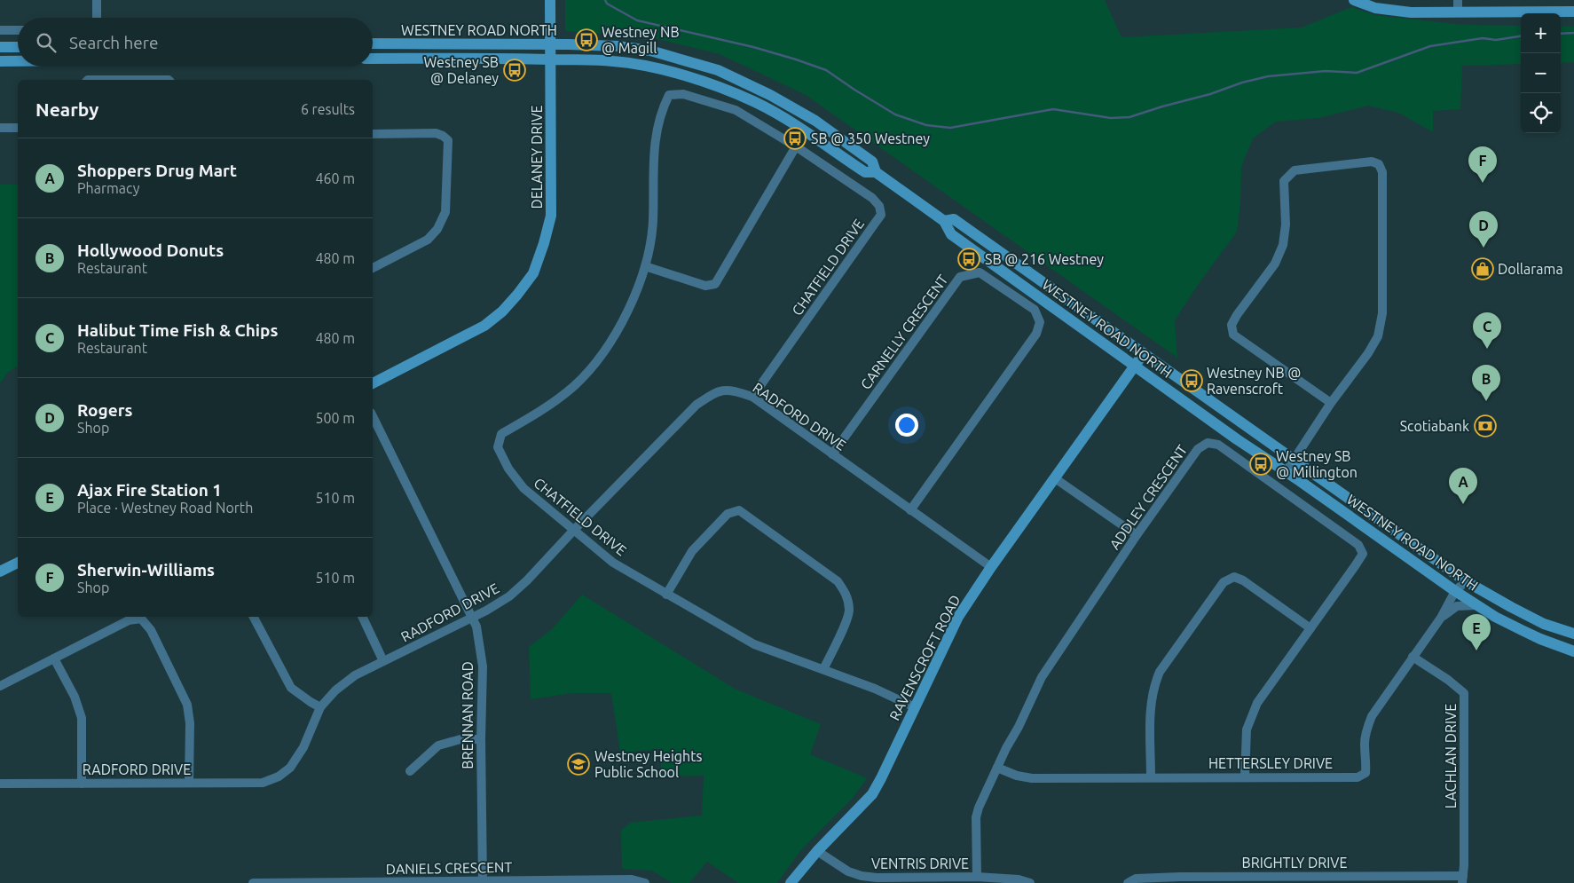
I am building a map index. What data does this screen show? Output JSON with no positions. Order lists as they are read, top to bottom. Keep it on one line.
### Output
{"streets":{"main road":["WESTNEY ROAD NORTH","DELANEY DRIVE","RAVENSCROFT ROAD"],"street":["CHATFIELD DRIVE","CARNELLY CRESCENT","RADFORD DRIVE","ADDLEY CRESCENT","BRENNAN ROAD","LACHLAN DRIVE","HETTERSLEY DRIVE","BRIGHTLY DRIVE","VENTRIS DRIVE","DANIELS CRESCENT"]},"crossings":[["WESTNEY ROAD NORTH","DELANEY DRIVE"],["WESTNEY ROAD NORTH","RAVENSCROFT ROAD"],["WESTNEY ROAD NORTH","HETTERSLEY DRIVE"],["CHATFIELD DRIVE","RADFORD DRIVE"],["CHATFIELD DRIVE","RAVENSCROFT ROAD"],["CARNELLY CRESCENT","RADFORD DRIVE"],["RADFORD DRIVE","RAVENSCROFT ROAD"],["RADFORD DRIVE","BRENNAN ROAD"],["ADDLEY CRESCENT","HETTERSLEY DRIVE"],["ADDLEY CRESCENT","VENTRIS DRIVE"],["RAVENSCROFT ROAD","VENTRIS DRIVE"],["BRENNAN ROAD","DANIELS CRESCENT"],["LACHLAN DRIVE","HETTERSLEY DRIVE"],["LACHLAN DRIVE","BRIGHTLY DRIVE"]],"places":{"bus stop":["Westney NB @ Magill","Westney SB @ Delaney","SB @ 350 Westney","SB @ 216 Westney","Westney NB @ Ravenscroft","Westney SB @ Millington"],"shop":["Dollarama"],"bank":["Scotiabank"],"school or university":["Westney Heights Public School"]},"page":{"map_buttons":["+","−"],"search":"Search here","heading":["Nearby","6 results"],"list":[{"mark":"A","name":"Shoppers Drug Mart","note":"Pharmacy","value":"460 m"},{"mark":"B","name":"Hollywood Donuts","note":"Restaurant","value":"480 m"},{"mark":"C","name":"Halibut Time Fish & Chips","note":"Restaurant","value":"480 m"},{"mark":"D","name":"Rogers","note":"Shop","value":"500 m"},{"mark":"E","name":"Ajax Fire Station 1","note":"Place · Westney Road North","value":"510 m"},{"mark":"F","name":"Sherwin-Williams","note":"Shop","value":"510 m"}],"pins":["F","D","C","B","A","E"]}}
